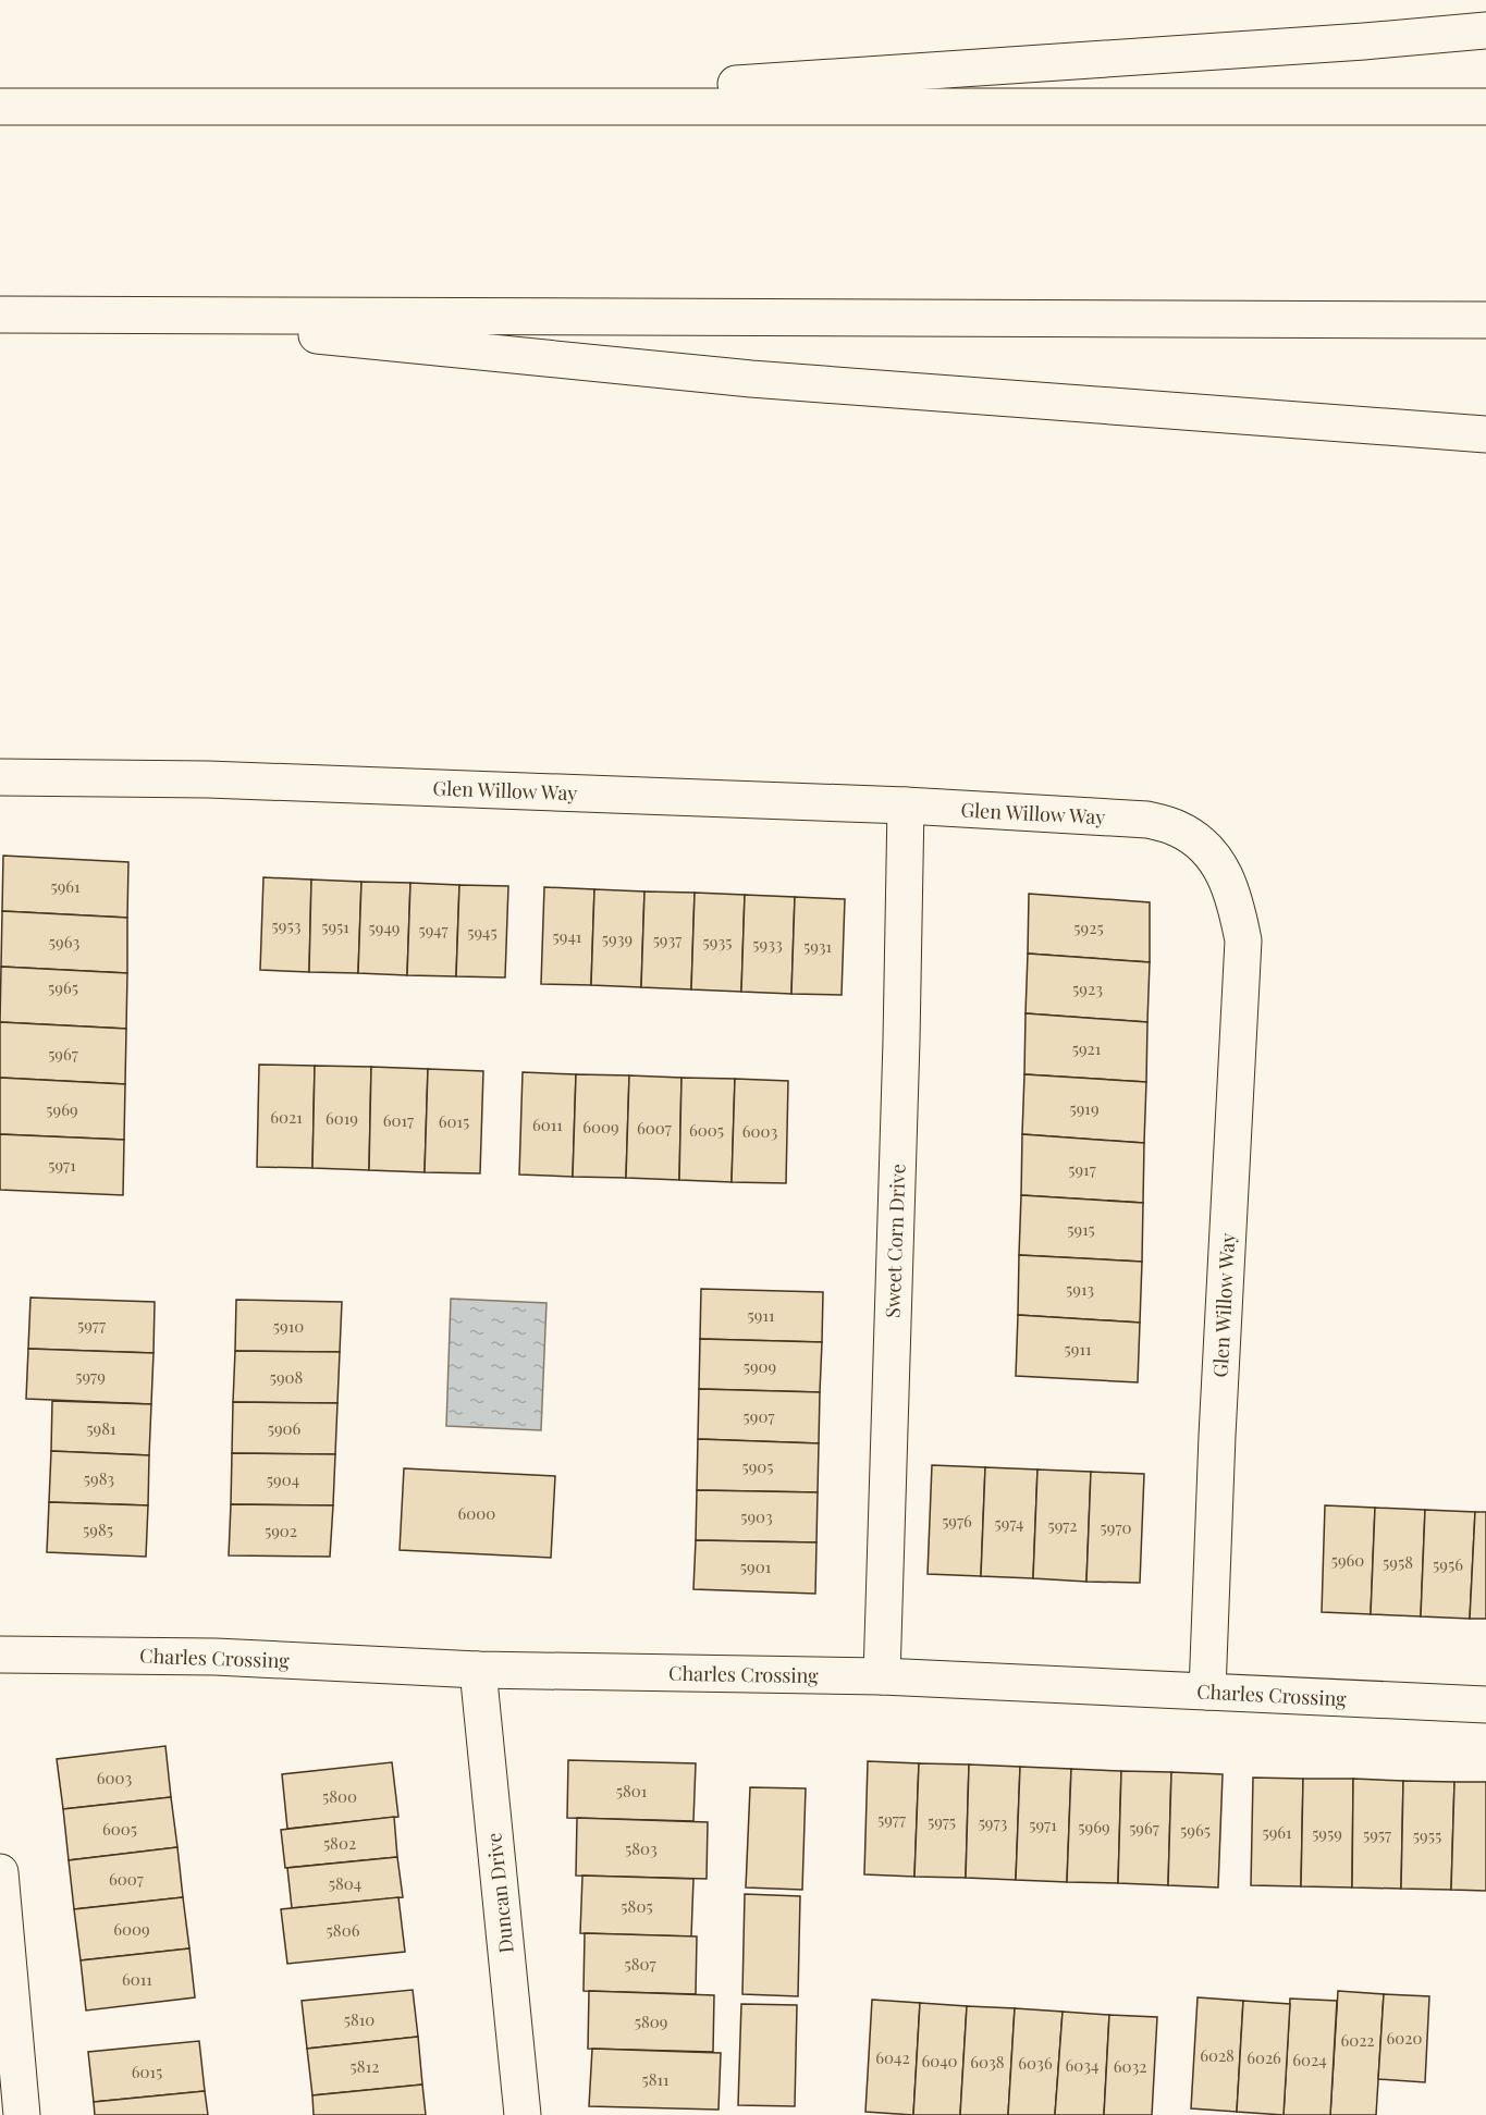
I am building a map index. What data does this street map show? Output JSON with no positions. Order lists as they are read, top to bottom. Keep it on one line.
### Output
{"streets":{"main road":["Glen Willow Way","Sweet Corn Drive","Charles Crossing","Duncan Drive"]},"crossings":[["Glen Willow Way","Sweet Corn Drive"],["Glen Willow Way","Charles Crossing"],["Sweet Corn Drive","Charles Crossing"],["Charles Crossing","Duncan Drive"]],"house_numbers":["5961","5953","5951","5949","5925","5947","5945","5941","5939","5937","5963","5935","5933","5931","5965","5923","5921","5967","5919","5969","6021","6019","6017","6015","6011","6009","6007","6005","6003","5971","5917","5915","5913","5911","5977","5910","5911","5909","5979","5908","5907","5981","5906","5905","5983","5904","6000","5903","5976","5974","5972","5970","5985","5902","5960","5958","5956","5901","6003","5801","5800","5977","5975","5973","5971","5969","5967","6005","5965","5961","5959","5957","5955","5802","5803","6007","5804","5805","6009","5806","5807","6011","5810","5809","6020","6022","6028","6042","6026","6024","6040","6038","6036","6034","5812","6032","6015","5811"]}
